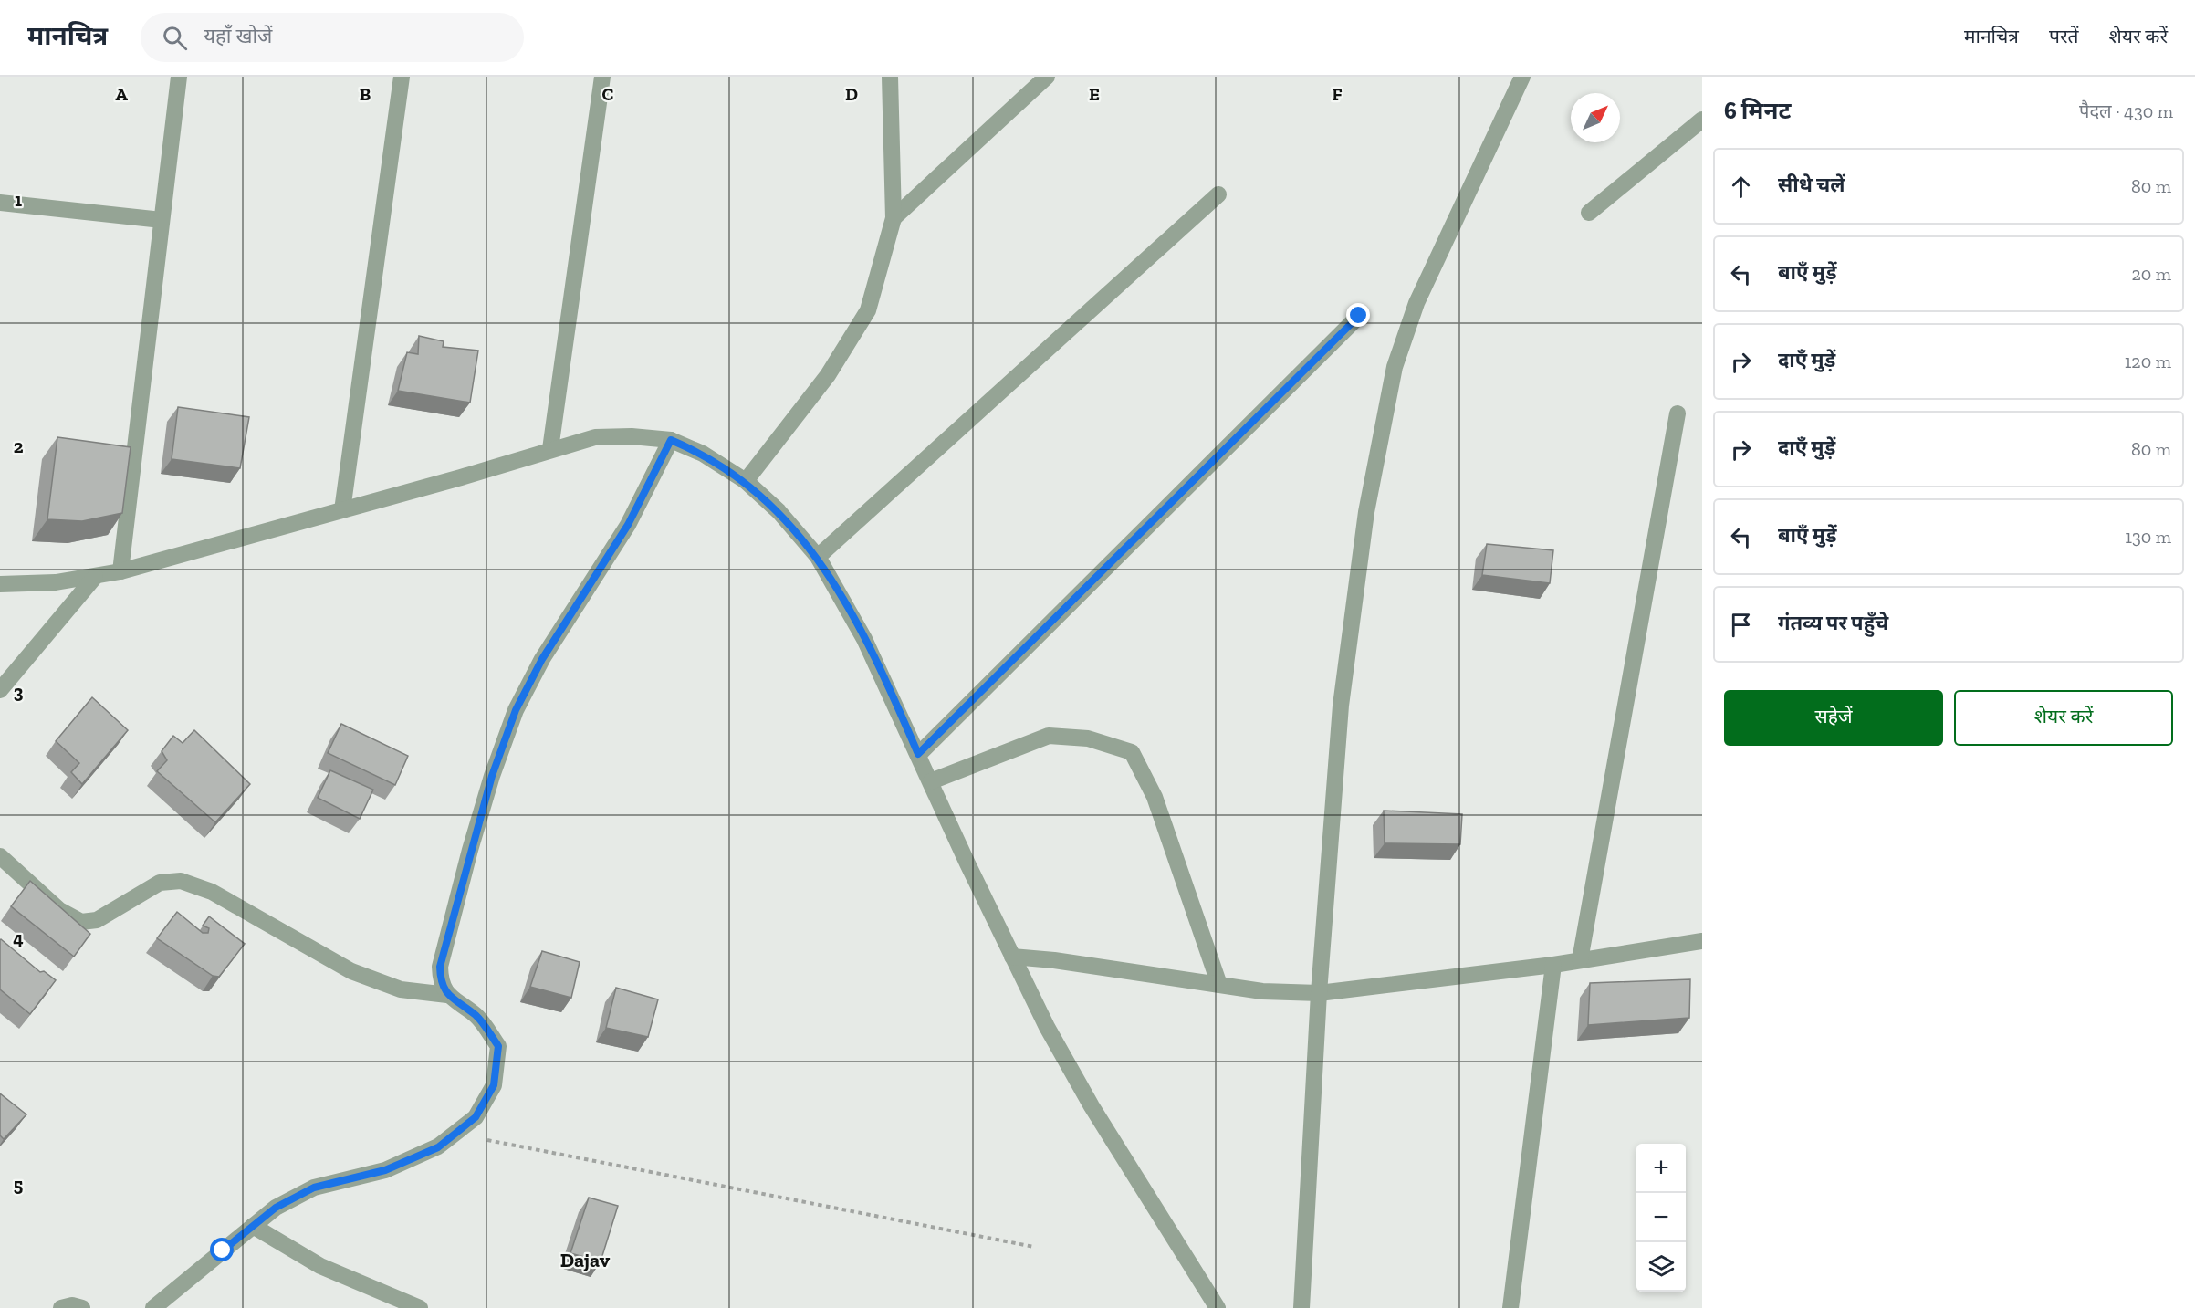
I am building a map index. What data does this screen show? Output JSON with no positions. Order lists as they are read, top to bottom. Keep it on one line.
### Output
{"districts":["Dajav"],"north":"top right","page":{"header":"मानचित्र","search":"यहाँ खोजें","nav":["मानचित्र","परतें","शेयर करें"],"heading":["6 मिनट","पैदल · 430 m"],"list":[["सीधे चलें","80 m"],["बाएँ मुड़ें","20 m"],["दाएँ मुड़ें","120 m"],["दाएँ मुड़ें","80 m"],["बाएँ मुड़ें","130 m"],"गंतव्य पर पहुँचे"],"buttons":["सहेजें","शेयर करें"],"map_buttons":["+","−"]},"grid":{"columns":["A","B","C","D","E","F"],"rows":["1","2","3","4","5"]}}
